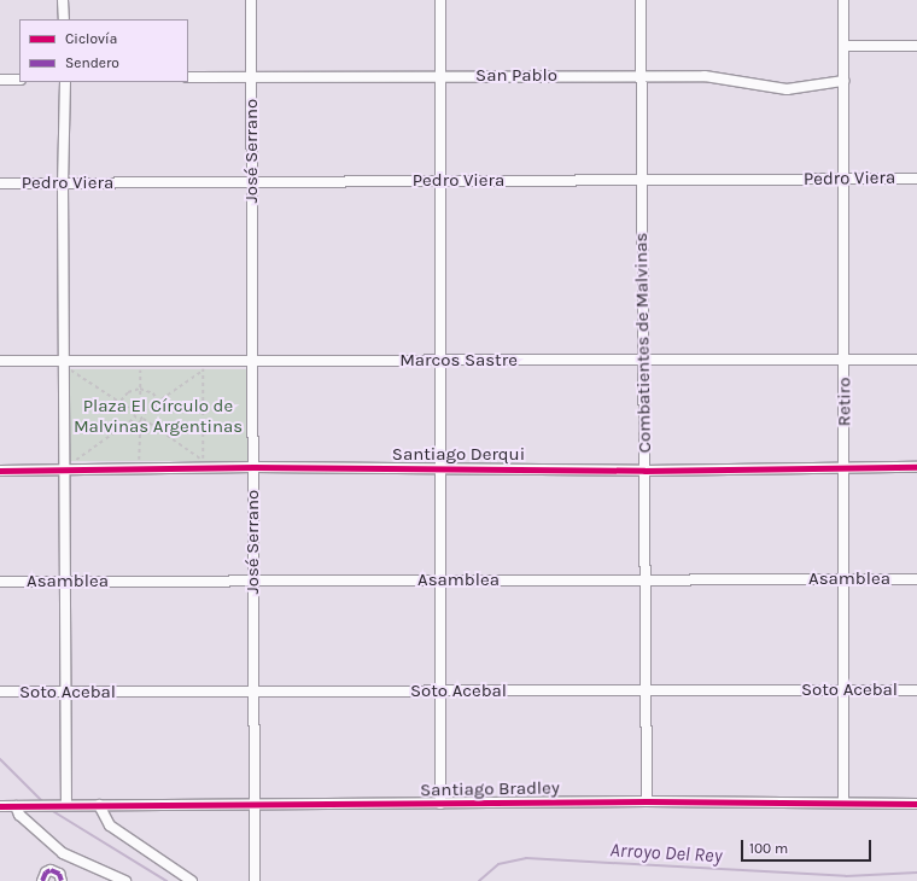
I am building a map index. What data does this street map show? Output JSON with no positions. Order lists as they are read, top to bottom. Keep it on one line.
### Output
{"streets":{"street":["San Pablo","José Serrano","Pedro Viera","Combatientes de Malvinas","Marcos Sastre","Retiro","Santiago Derqui","Asamblea","Soto Acebal","Santiago Bradley"]},"crossings":[["San Pablo","José Serrano"],["San Pablo","Combatientes de Malvinas"],["San Pablo","Retiro"],["José Serrano","Pedro Viera"],["José Serrano","Marcos Sastre"],["José Serrano","Santiago Derqui"],["José Serrano","Asamblea"],["José Serrano","Soto Acebal"],["José Serrano","Santiago Bradley"],["Pedro Viera","Combatientes de Malvinas"],["Pedro Viera","Retiro"],["Combatientes de Malvinas","Marcos Sastre"],["Combatientes de Malvinas","Santiago Derqui"],["Combatientes de Malvinas","Asamblea"],["Combatientes de Malvinas","Soto Acebal"],["Combatientes de Malvinas","Santiago Bradley"],["Marcos Sastre","Retiro"],["Retiro","Santiago Derqui"],["Retiro","Asamblea"],["Retiro","Soto Acebal"],["Retiro","Santiago Bradley"]],"water":["Arroyo Del Rey"],"parks":["Plaza El Círculo de Malvinas Argentinas"],"legend":["Ciclovía","Sendero"],"scale_bar":"100 m"}
